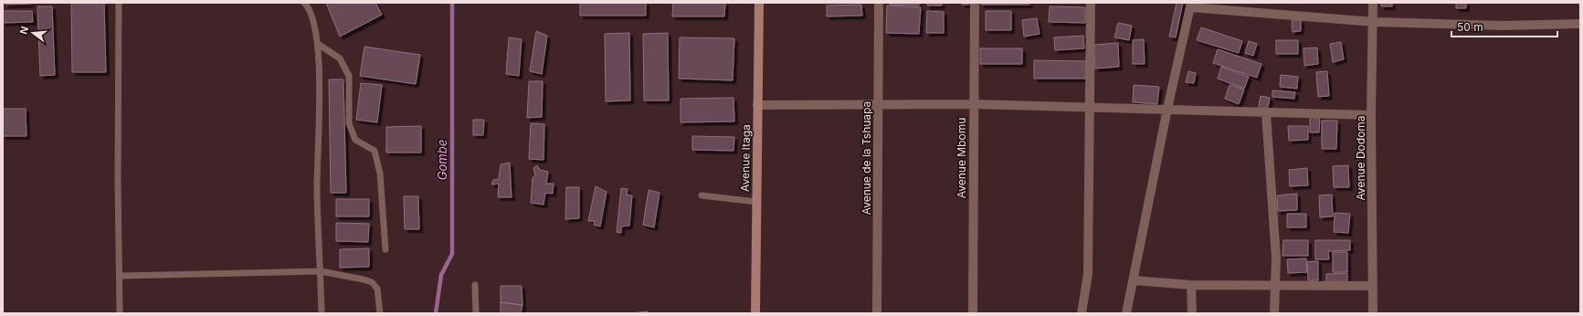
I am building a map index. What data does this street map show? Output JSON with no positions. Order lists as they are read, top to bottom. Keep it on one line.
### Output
{"streets":{"street":["Avenue Itaga","Avenue de la Tshuapa","Avenue Mbomu","Avenue Dodoma"]},"water":["Gombe"],"scale_bar":"50 m","north":"left"}
